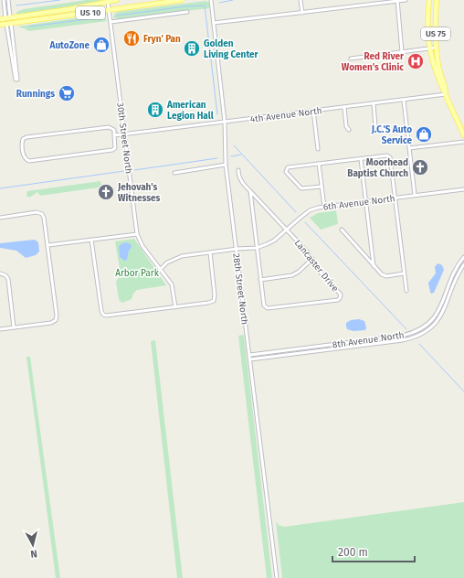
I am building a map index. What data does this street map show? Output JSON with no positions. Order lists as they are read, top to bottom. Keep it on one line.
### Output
{"streets":{"main road":["US 10","US 75"],"street":["4th Avenue North","30th Street North","6th Avenue North","Lancaster Drive","28th Street North","8th Avenue North"]},"crossings":[["US 10","30th Street North"],["US 75","4th Avenue North"],["4th Avenue North","30th Street North"],["4th Avenue North","28th Street North"],["30th Street North","6th Avenue North"],["6th Avenue North","Lancaster Drive"],["6th Avenue North","28th Street North"],["28th Street North","8th Avenue North"]],"parks":["Arbor Park"],"places":{"restaurant":["Fryn' Pan"],"shop":["AutoZone","J.C.'S Auto Service"],"building":["Golden Living Center","American Legion Hall"],"hospital":["Red River Women's Clinic"],"supermarket":["Runnings"],"church":["Moorhead Baptist Church","Jehovah's Witnesses"]},"scale_bar":"200 m","north":"bottom"}
